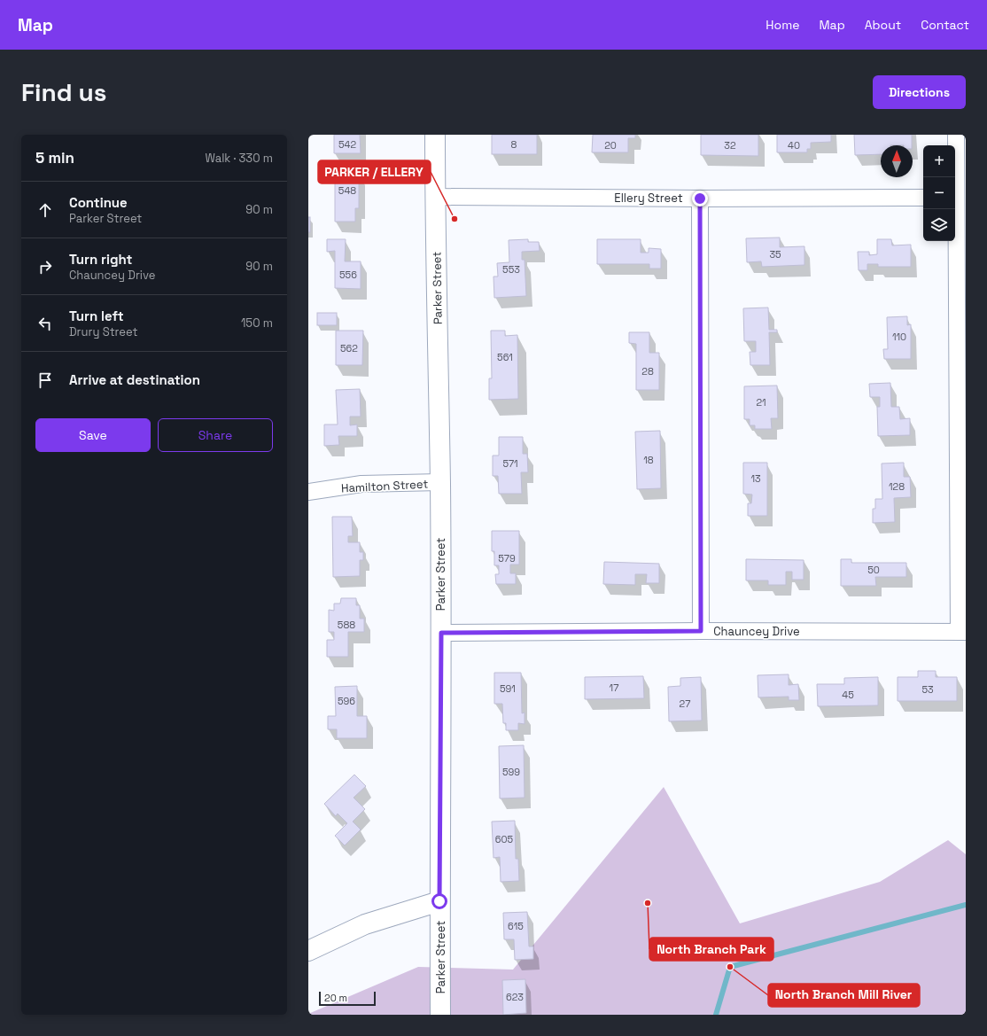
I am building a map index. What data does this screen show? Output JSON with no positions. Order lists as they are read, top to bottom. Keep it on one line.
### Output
{"streets":{"main road":["Parker Street"],"street":["Ellery Street","Hamilton Street","Chauncey Drive"]},"crossings":[["Ellery Street","Parker Street"],["Parker Street","Hamilton Street"],["Parker Street","Chauncey Drive"]],"places":["PARKER / ELLERY","North Branch Park","North Branch Mill River"],"house_numbers":["542","8","20","32","40","548","35","553","556","110","562","561","28","21","18","571","13","128","579","50","588","17","591","53","45","596","27","599","605","615","623"],"scale_bar":"20 m","north":"top","page":{"header":"Map","nav":["Home","Map","About","Contact"],"buttons":["Directions",["Save","Share"]],"title":"Find us","heading":["5 min","Walk · 330 m"],"map_buttons":["+","−"],"list":[["Continue","Parker Street","90 m"],["Turn right","Chauncey Drive","90 m"],["Turn left","Drury Street","150 m"],"Arrive at destination"],"scale":"20 m"}}
